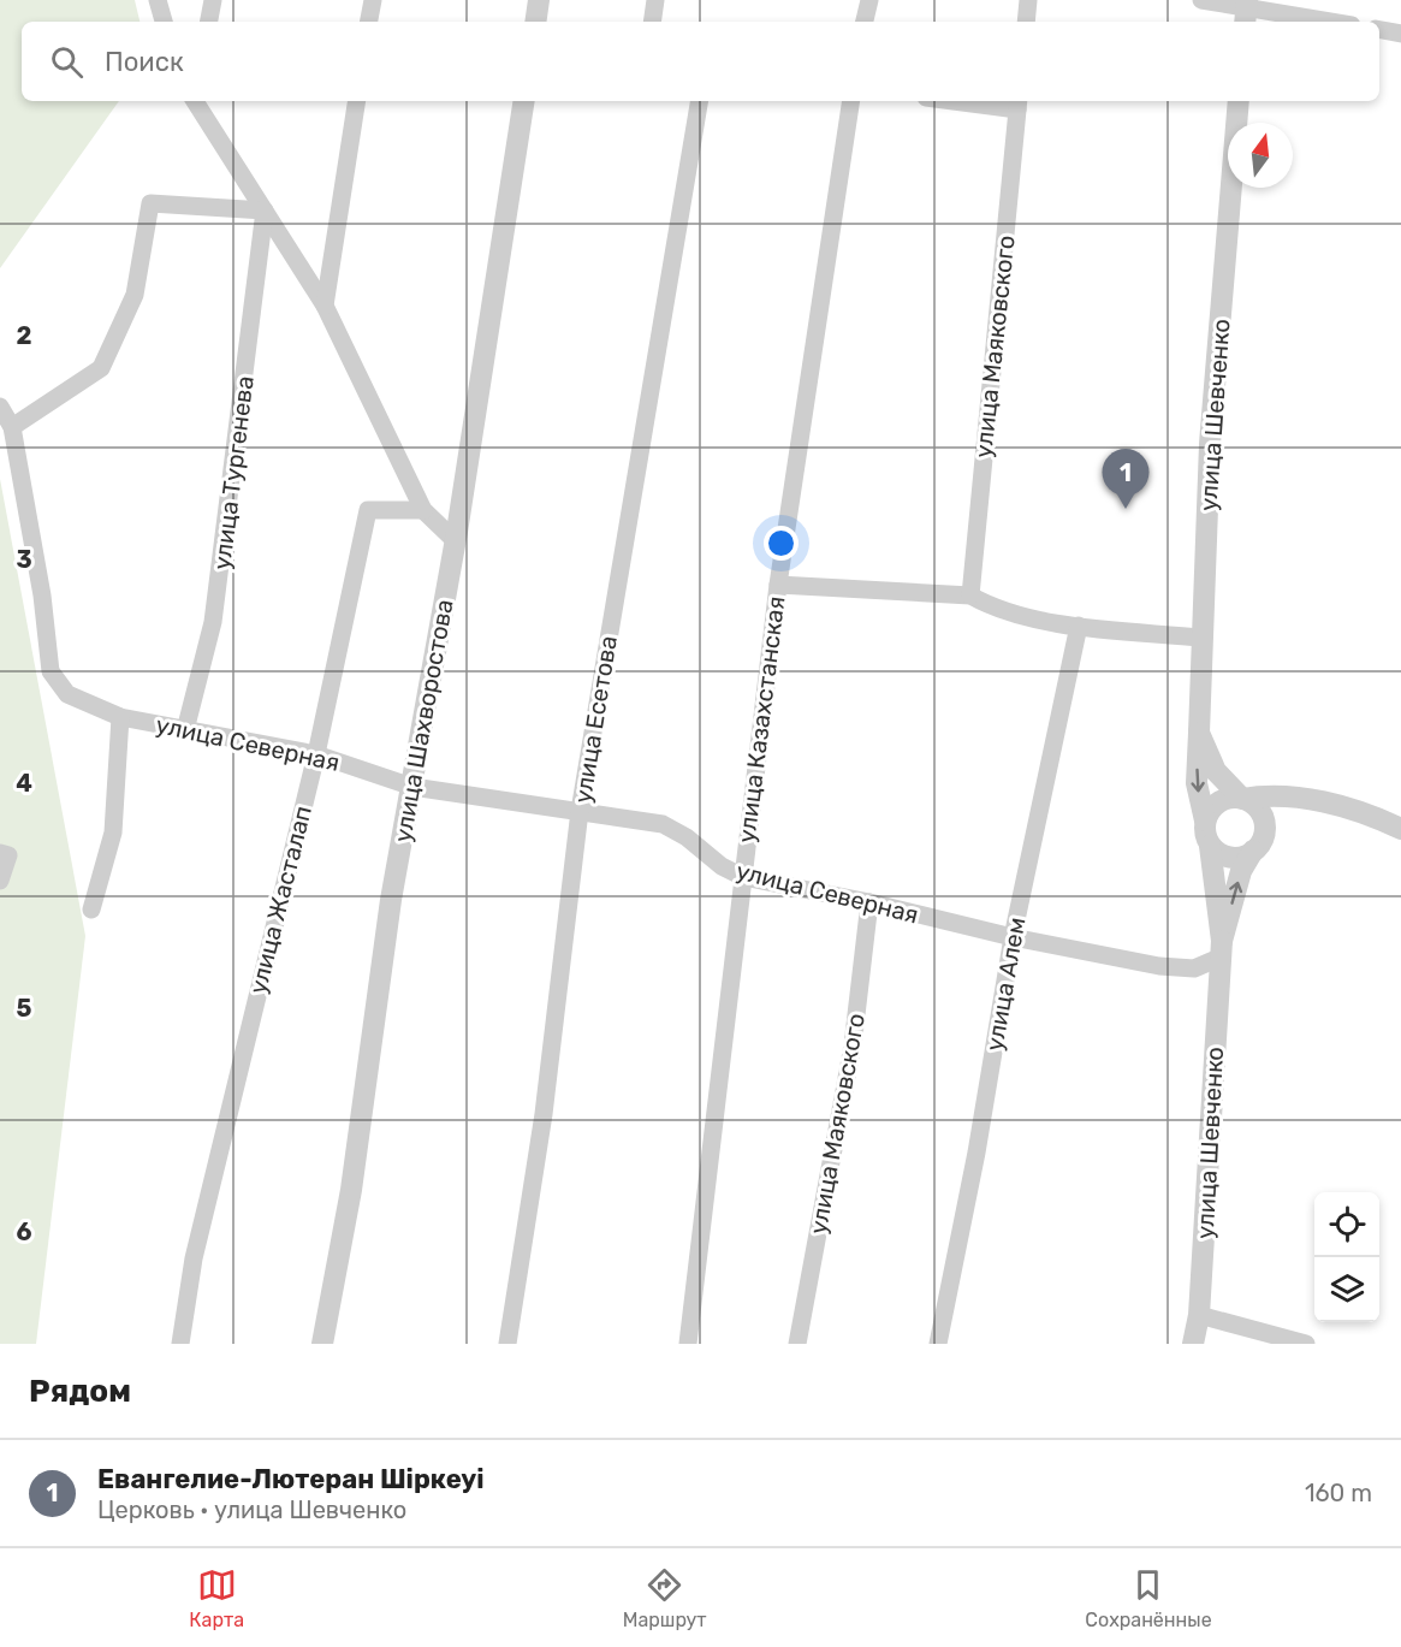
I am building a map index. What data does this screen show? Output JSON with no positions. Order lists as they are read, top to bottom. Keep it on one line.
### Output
{"streets":{"street":["улица Маяковского","улица Шевченко","улица Тургенева","улица Есетова","улица Казахстанская","улица Шахворостова","улица Северная","улица Жасталап","улица Алем"]},"crossings":[["улица Маяковского","улица Северная"],["улица Шевченко","улица Северная"],["улица Тургенева","улица Северная"],["улица Есетова","улица Северная"],["улица Казахстанская","улица Северная"],["улица Шахворостова","улица Северная"],["улица Северная","улица Жасталап"],["улица Северная","улица Алем"]],"north":"top","page":{"search":"Поиск","pins":"1","heading":"Рядом","list":[{"mark":"1","name":"Евангелие-Лютеран Шіркеуі","note":"Церковь · улица Шевченко","value":"160 m"}],"nav":["Карта","Маршрут","Сохранённые"]},"grid":{"rows":["2","3","4","5","6"]}}
